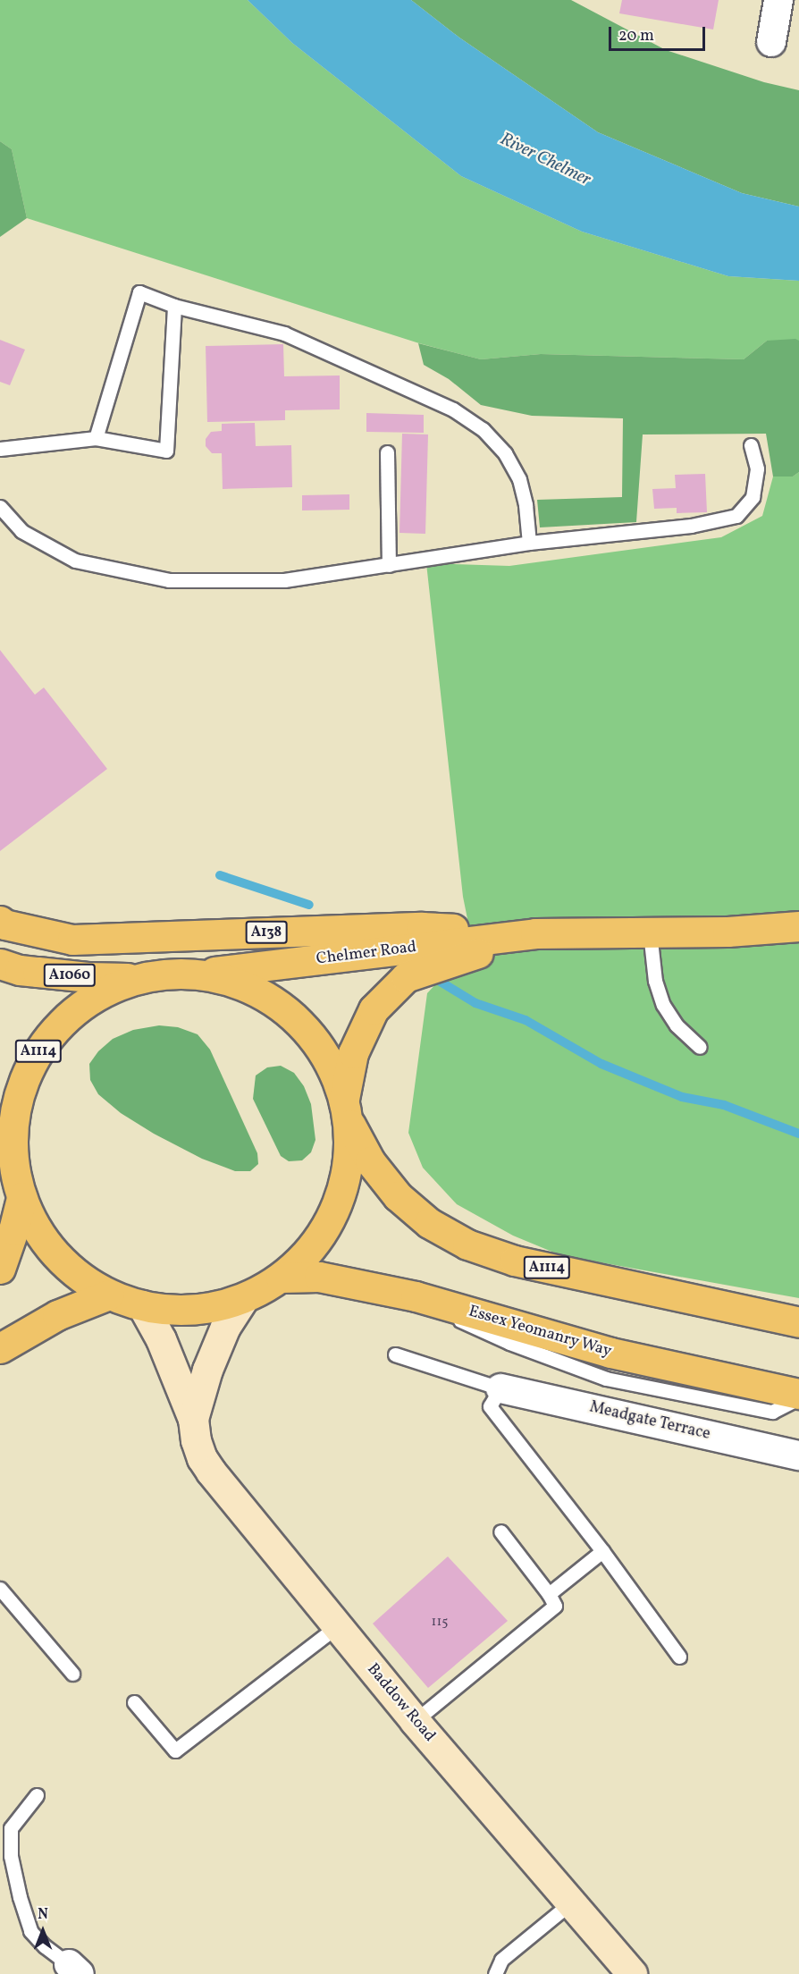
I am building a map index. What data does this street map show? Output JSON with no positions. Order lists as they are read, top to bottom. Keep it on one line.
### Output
{"streets":{"main road":["A138","Chelmer Road","A1060","A1114","Essex Yeomanry Way","Baddow Road"],"street":["Meadgate Terrace"]},"crossings":[["A138","Chelmer Road"],["Chelmer Road","A1114"],["A1060","A1114"],["A1114","Essex Yeomanry Way"],["A1114","Baddow Road"]],"water":["River Chelmer"],"house_numbers":["115"],"scale_bar":"20 m","north":"top"}
